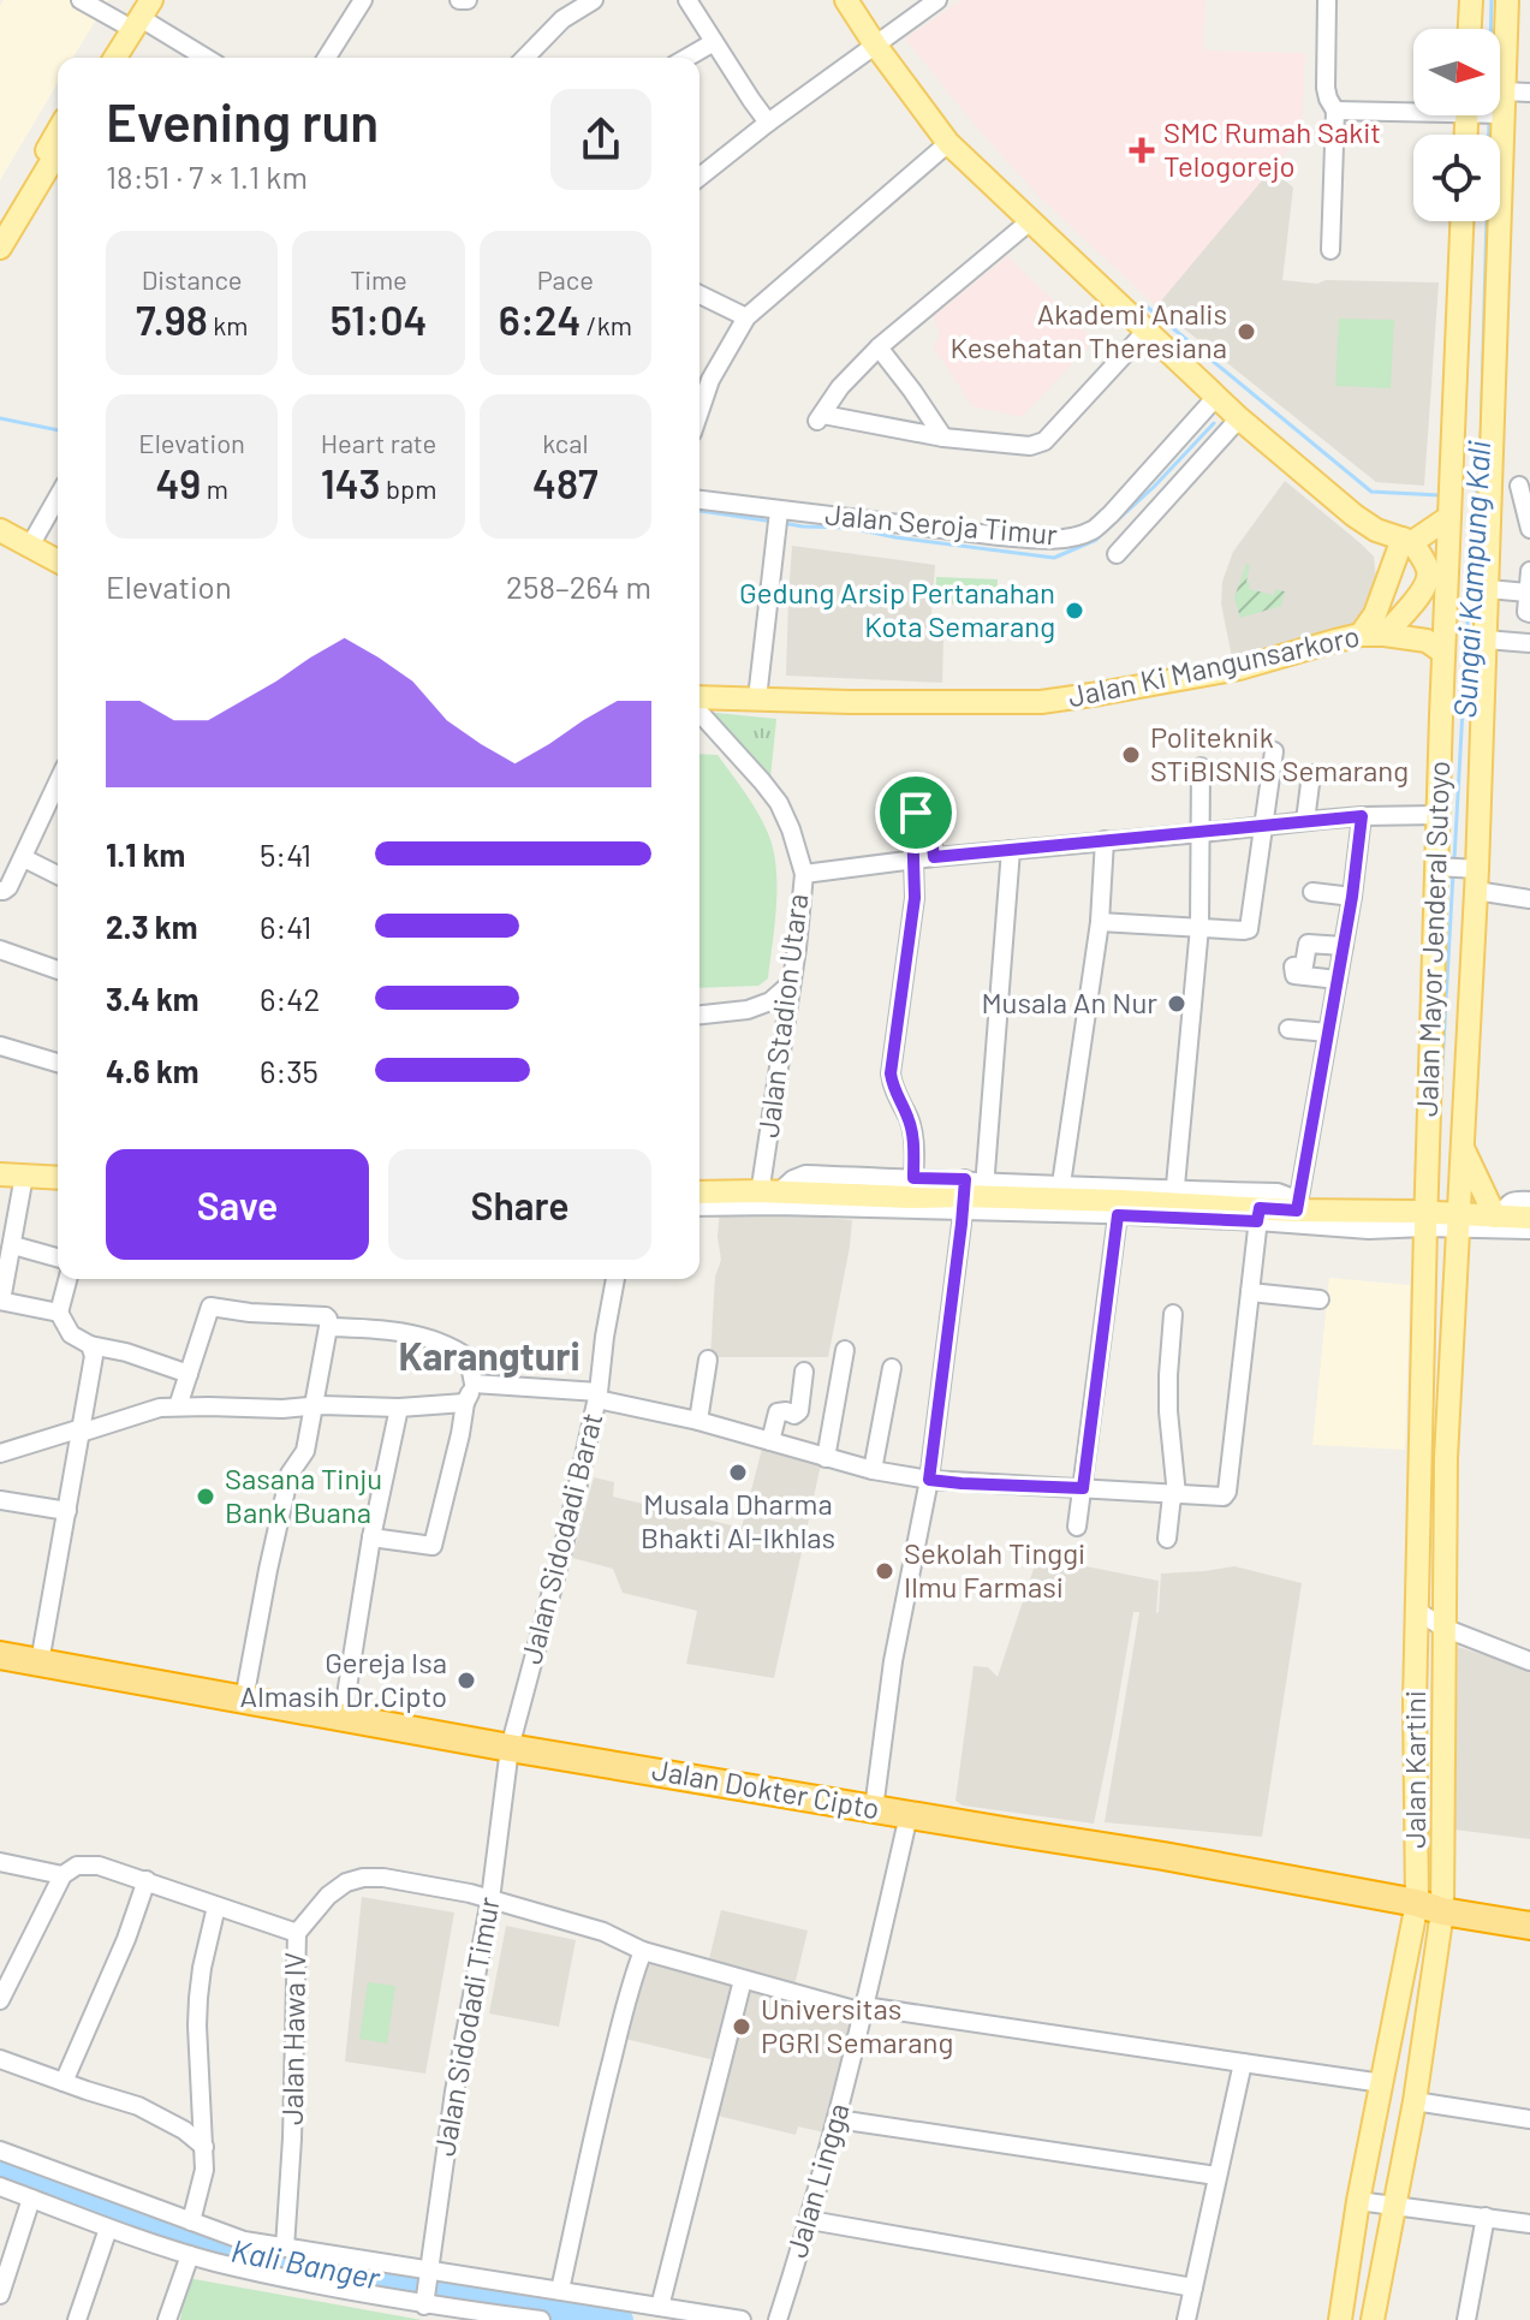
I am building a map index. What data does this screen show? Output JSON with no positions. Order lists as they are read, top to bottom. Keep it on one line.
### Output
{"streets":{"highway":["Jalan Dokter Cipto"],"main road":["Jalan Ki Mangunsarkoro","Jalan Mayor Jenderal Sutoyo","Jalan Kartini"],"street":["Jalan Seroja Timur","Jalan Stadion Utara","Jalan Sidodadi Barat","Jalan Sidodadi Timur","Jalan Hawa IV","Jalan Lingga"]},"crossings":[["Jalan Ki Mangunsarkoro","Jalan Mayor Jenderal Sutoyo"],["Jalan Mayor Jenderal Sutoyo","Jalan Kartini"],["Jalan Sidodadi Barat","Jalan Dokter Cipto"],["Jalan Sidodadi Barat","Jalan Sidodadi Timur"],["Jalan Kartini","Jalan Dokter Cipto"],["Jalan Kartini","Jalan Hawa IV"],["Jalan Dokter Cipto","Jalan Sidodadi Timur"],["Jalan Dokter Cipto","Jalan Lingga"],["Jalan Sidodadi Timur","Jalan Hawa IV"],["Jalan Hawa IV","Jalan Lingga"]],"districts":["Karangturi"],"water":["Sungai Kampung Kali","Kali Banger"],"places":{"health":["SMC Rumah Sakit Telogorejo"],"other":["Akademi Analis Kesehatan Theresiana","Gedung Arsip Pertanahan Kota Semarang","Politeknik STiBISNIS Semarang","Musala An Nur","Musala Dharma Bhakti Al-Ikhlas","Sasana Tinju Bank Buana","Sekolah Tinggi Ilmu Farmasi","Gereja Isa Almasih Dr.Cipto","Universitas PGRI Semarang"]},"north":"right","page":{"heading":["Evening run","18:51 · 7 × 1.1 km"],"stats":[["Distance","7.98 km"],["Time","51:04"],["Pace","6:24 /km"],["Elevation","49 m"],["Heart rate","143 bpm"],["kcal","487"]],"chart":["Elevation","258–264 m"],"list":[{"name":"1.1 km","note":"5:41"},{"name":"2.3 km","note":"6:41"},{"name":"3.4 km","note":"6:42"},{"name":"4.6 km","note":"6:35"}],"buttons":["Save","Share"]}}
